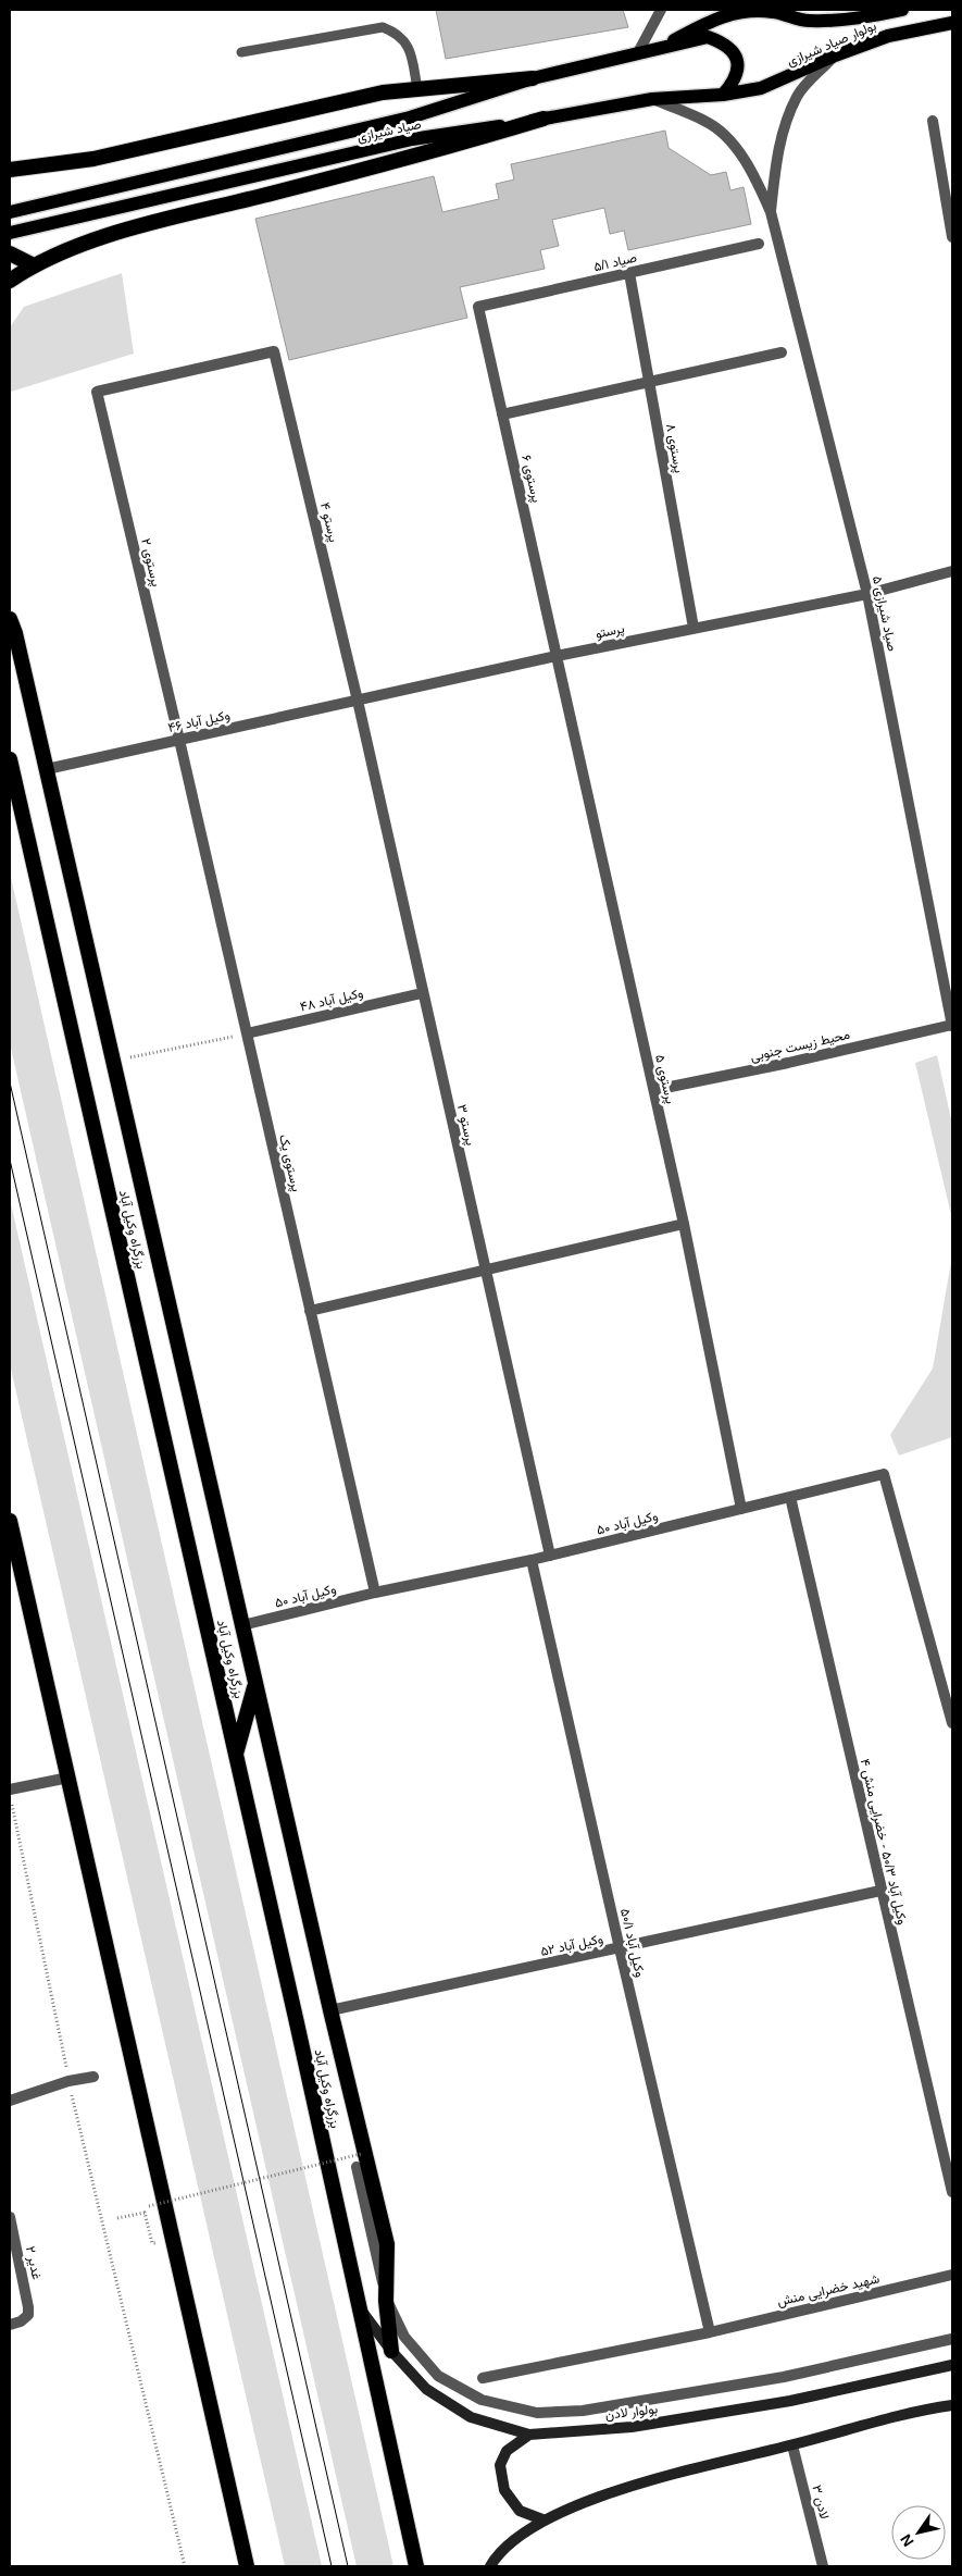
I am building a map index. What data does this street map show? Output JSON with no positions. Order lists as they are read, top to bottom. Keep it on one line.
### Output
{"streets":{"highway":["بزرگراه وکیل آباد"],"main road":["بولوار صیاد شیرازی","صیاد شیرازی","بولوار لادن"],"street":["صیاد ۵/۱","پرستوی ۸","پرستوی ۶","پرستو ۴","پرستوی ۲","صیاد شیرازی ۵","پرستو","۴۶ وکیل آباد","۴۸ وکیل آباد","محیط زیست جنوبی","پرستوی ۵","پرستو ۳","پرستوی یک","۵۰ وکیل آباد","وکیل آباد ۵۰","وکیل آباد ۵۰/۳ - خضرایی منش ۴","وکیل آباد ۵۰/۱","۵۲ وکیل آباد","غدیر ۲","شهید خضرایی منش","لادن ۳"]},"crossings":[["بولوار صیاد شیرازی","صیاد شیرازی"],["بولوار صیاد شیرازی","صیاد شیرازی ۵"],["صیاد شیرازی","صیاد شیرازی ۵"],["صیاد ۵/۱","پرستوی ۸"],["صیاد ۵/۱","پرستوی ۶"],["پرستوی ۸","پرستو"],["پرستوی ۶","پرستو"],["پرستوی ۶","پرستوی ۵"],["پرستو ۴","پرستوی ۲"],["پرستو ۴","پرستو"],["پرستو ۴","۴۶ وکیل آباد"],["پرستو ۴","پرستو ۳"],["پرستوی ۲","۴۶ وکیل آباد"],["پرستوی ۲","پرستوی یک"],["صیاد شیرازی ۵","پرستو"],["صیاد شیرازی ۵","محیط زیست جنوبی"],["پرستو","۴۶ وکیل آباد"],["پرستو","پرستوی ۵"],["پرستو","پرستو ۳"],["۴۶ وکیل آباد","پرستو ۳"],["۴۶ وکیل آباد","پرستوی یک"],["۴۸ وکیل آباد","پرستو ۳"],["۴۸ وکیل آباد","پرستوی یک"],["محیط زیست جنوبی","پرستوی ۵"],["پرستوی ۵","۵۰ وکیل آباد"],["پرستو ۳","۵۰ وکیل آباد"],["پرستوی یک","۵۰ وکیل آباد"],["پرستوی یک","وکیل آباد ۵۰"],["بزرگراه وکیل آباد","بولوار لادن"],["۵۰ وکیل آباد","وکیل آباد ۵۰"],["۵۰ وکیل آباد","وکیل آباد ۵۰/۳ - خضرایی منش ۴"],["۵۰ وکیل آباد","وکیل آباد ۵۰/۱"],["وکیل آباد ۵۰/۳ - خضرایی منش ۴","۵۲ وکیل آباد"],["وکیل آباد ۵۰/۱","۵۲ وکیل آباد"],["وکیل آباد ۵۰/۱","شهید خضرایی منش"]],"north":"bottom left"}
